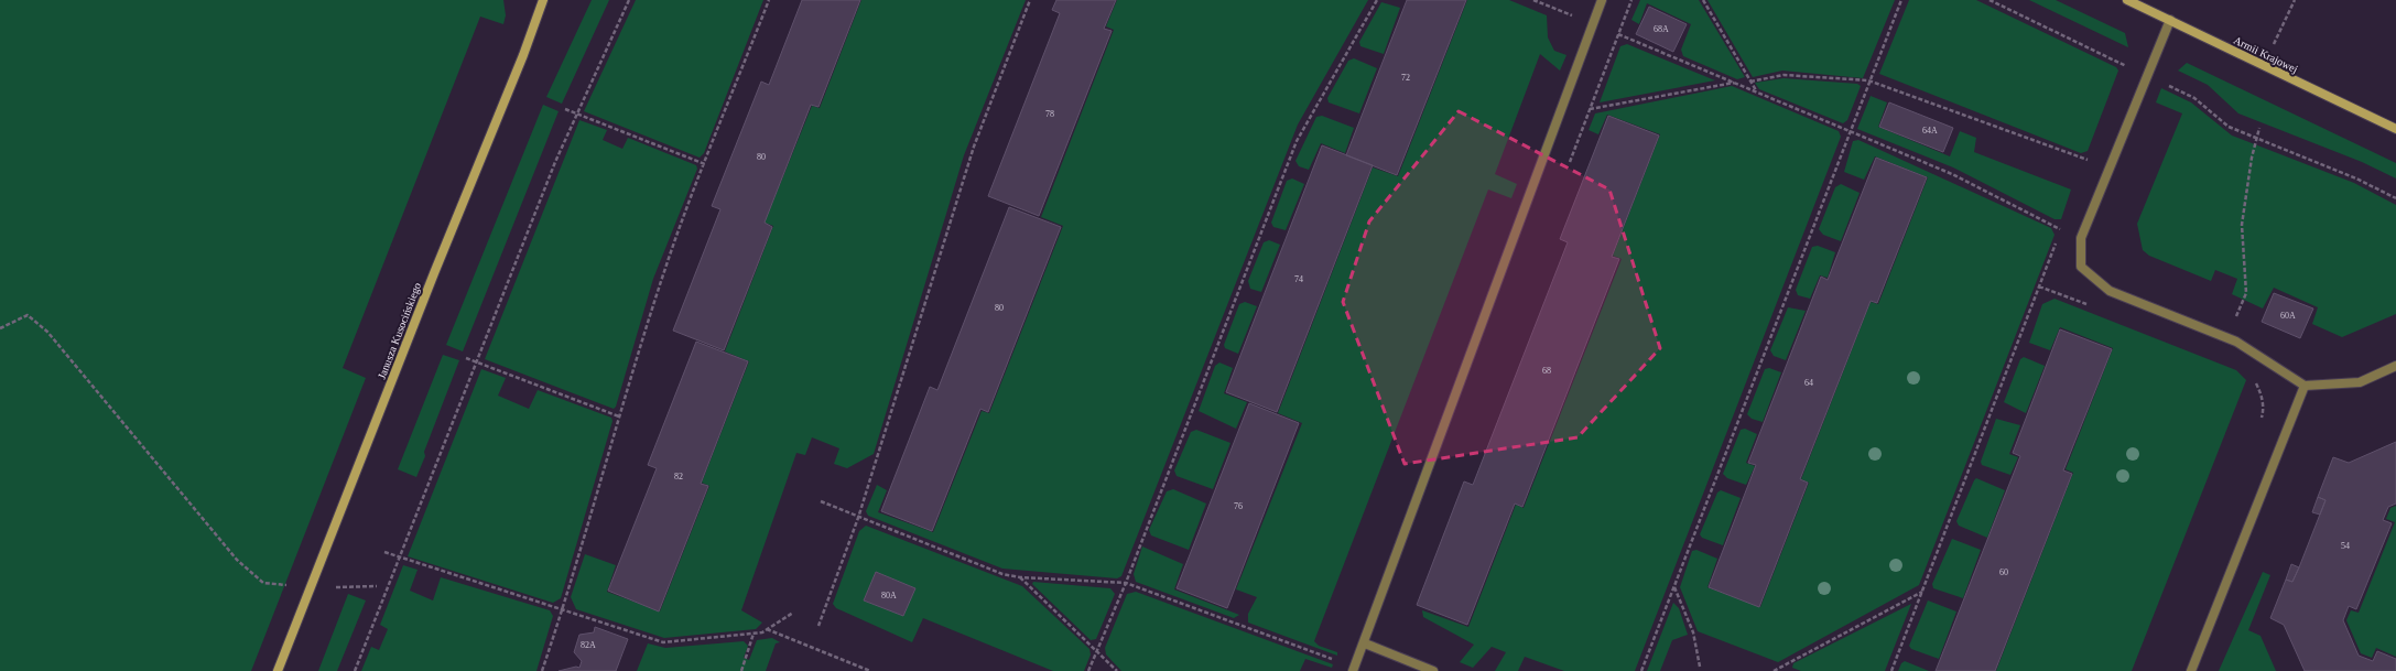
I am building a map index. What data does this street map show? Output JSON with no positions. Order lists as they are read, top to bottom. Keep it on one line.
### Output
{"streets":{"street":["Armii Krajowej","Janusza Kusocińskiego"]},"house_numbers":["68A","72","78","64A","80","74","80","60A","68","64","82","76","54","60","80A","82A"]}
